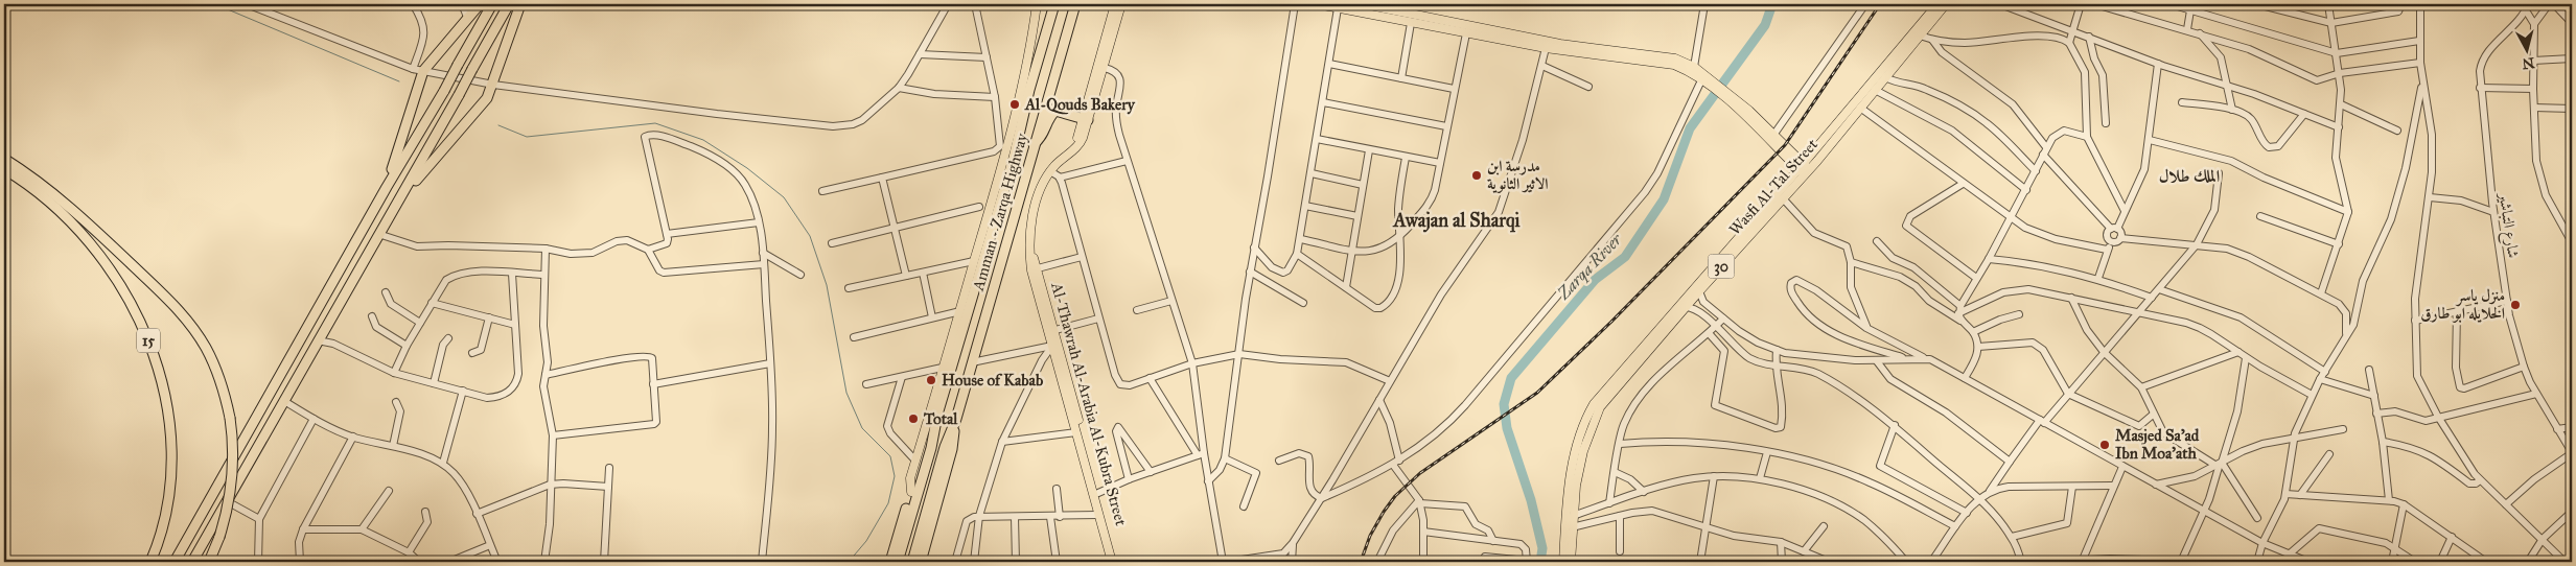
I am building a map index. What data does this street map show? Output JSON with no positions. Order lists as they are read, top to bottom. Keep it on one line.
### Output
{"streets":{"highway":["Amman - Zarqa Highway","15"],"main road":["Wasfi Al-Tal Street","30","Al-Thawrah Al-Arabia Al-Kubra Street"],"street":["شارع التباشير"]},"districts":["الملك طلال","Awajan al Sharqi"],"water":["Zarqa River"],"places":["Al-Qouds Bakery","مدرسة ابن الاثير الثانوية","منزل ياسر الخلايله ابو طارق","House of Kabab","Total","Masjed Sa'ad Ibn Moa'ath"],"north":"bottom"}
